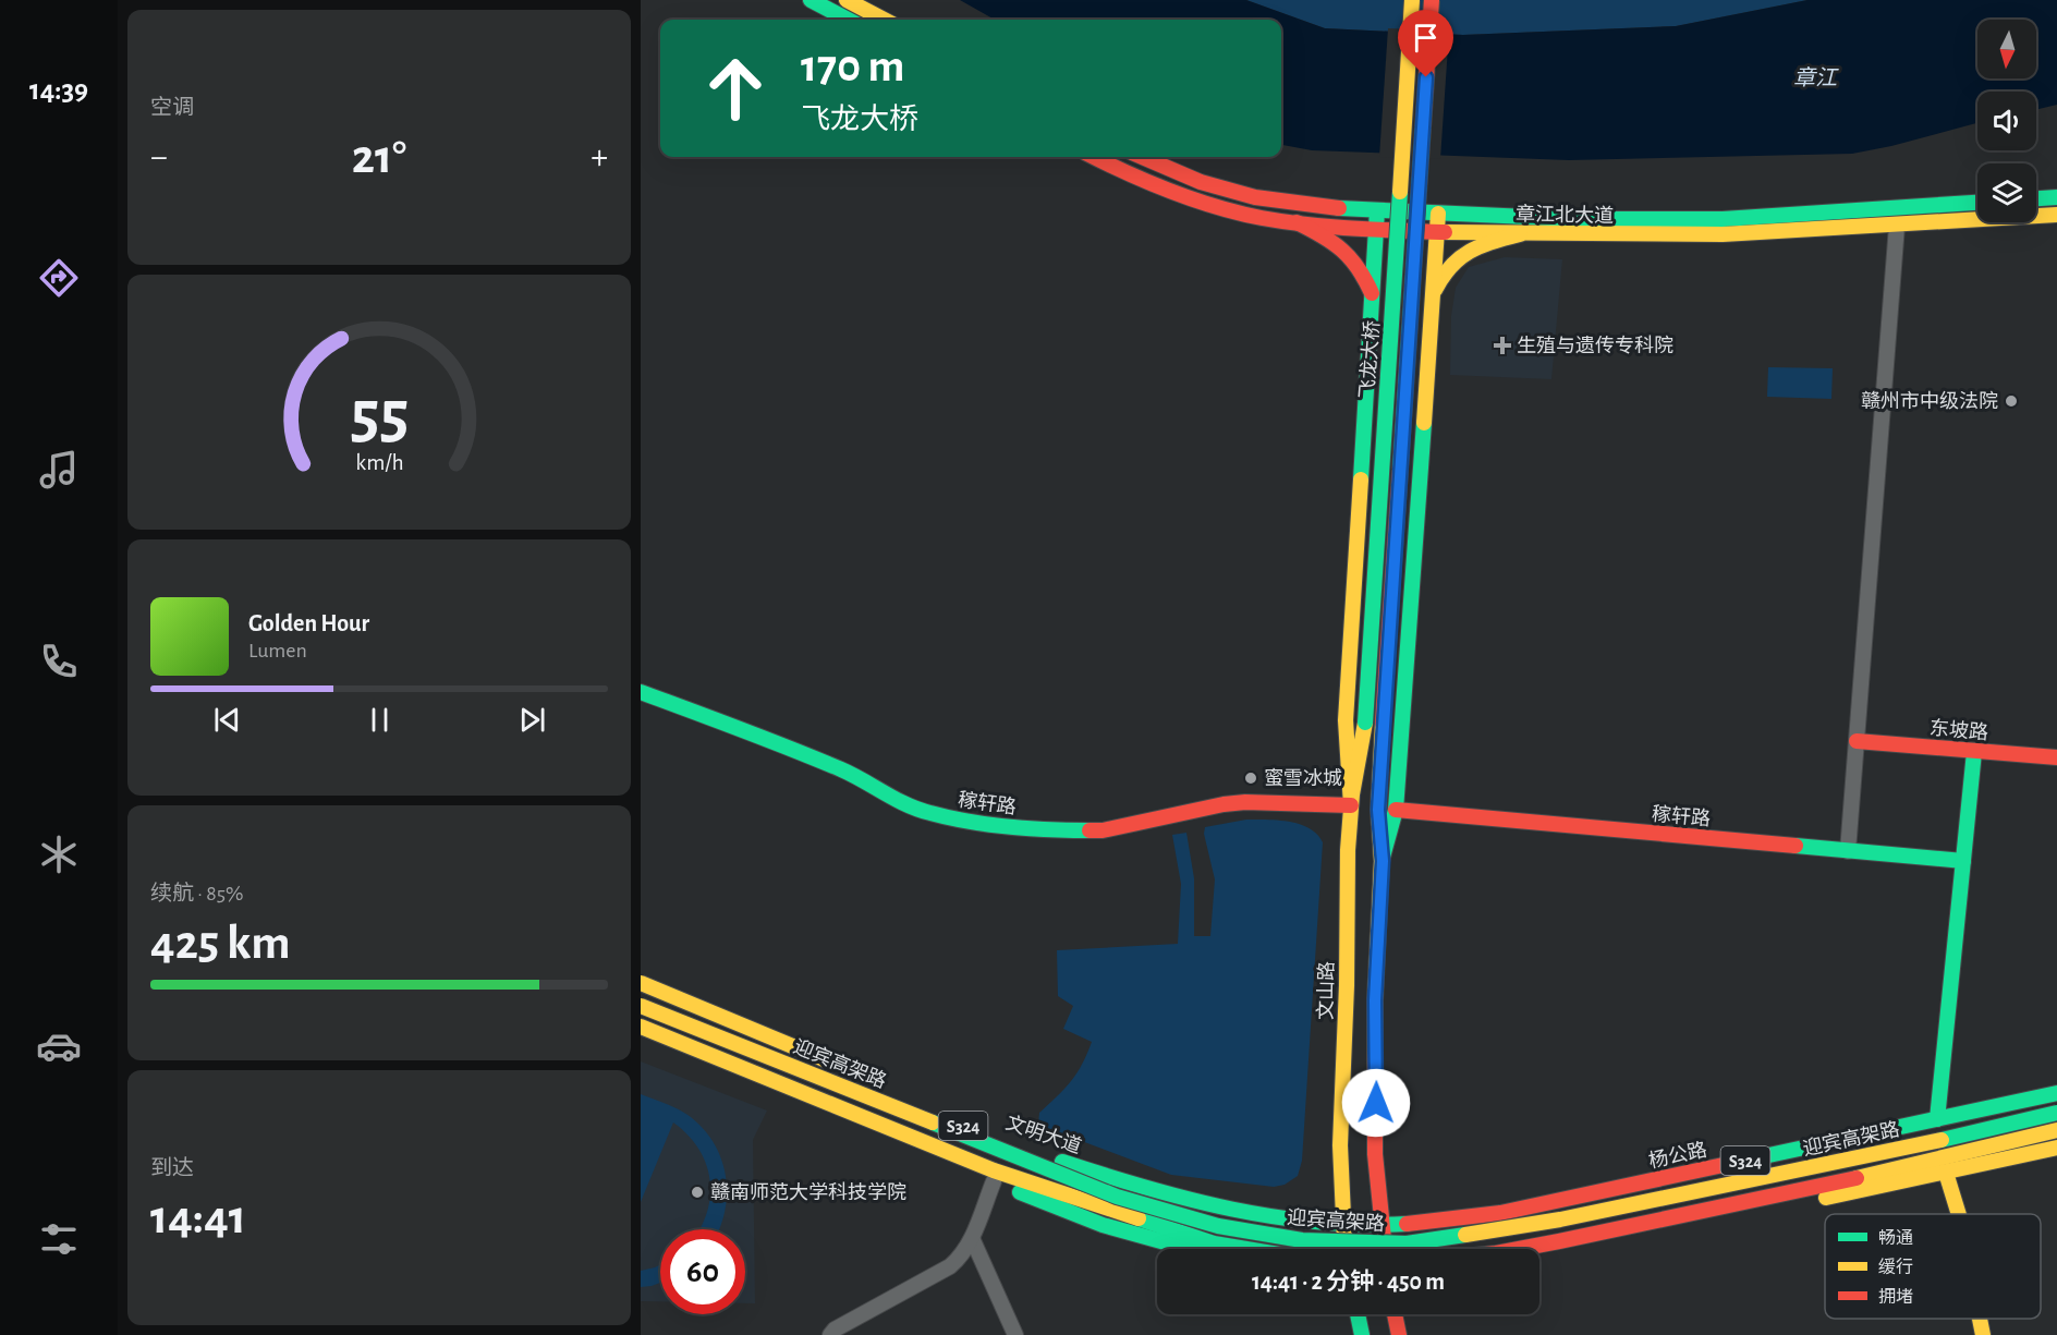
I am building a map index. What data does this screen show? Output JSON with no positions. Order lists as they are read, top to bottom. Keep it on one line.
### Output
{"streets":{"main road":["章江北大道","飞龙大桥","东坡路","稼轩路","文山路","迎宾高架路","S324","文明大道","杨公路"]},"crossings":[["飞龙大桥","文山路"],["稼轩路","文山路"],["文山路","文明大道"],["文明大道","杨公路"]],"water":["章江"],"places":{"health":["生殖与遗传专科院"],"other":["赣州市中级法院","蜜雪冰城","赣南师范大学科技学院"]},"legend":["畅通","缓行","拥堵"],"north":"bottom","page":{"tabs":"14:39","tile":["空调",["续航 · 85%","425 km"],["到达","14:41"]],"turn":["170 m","飞龙大桥"],"heat":["−","21°","+"],"song":["Golden Hour","Lumen"],"limit":"60","trip":"14:41 · 2 分钟 · 450 m","gauge":["55","km/h"]}}
